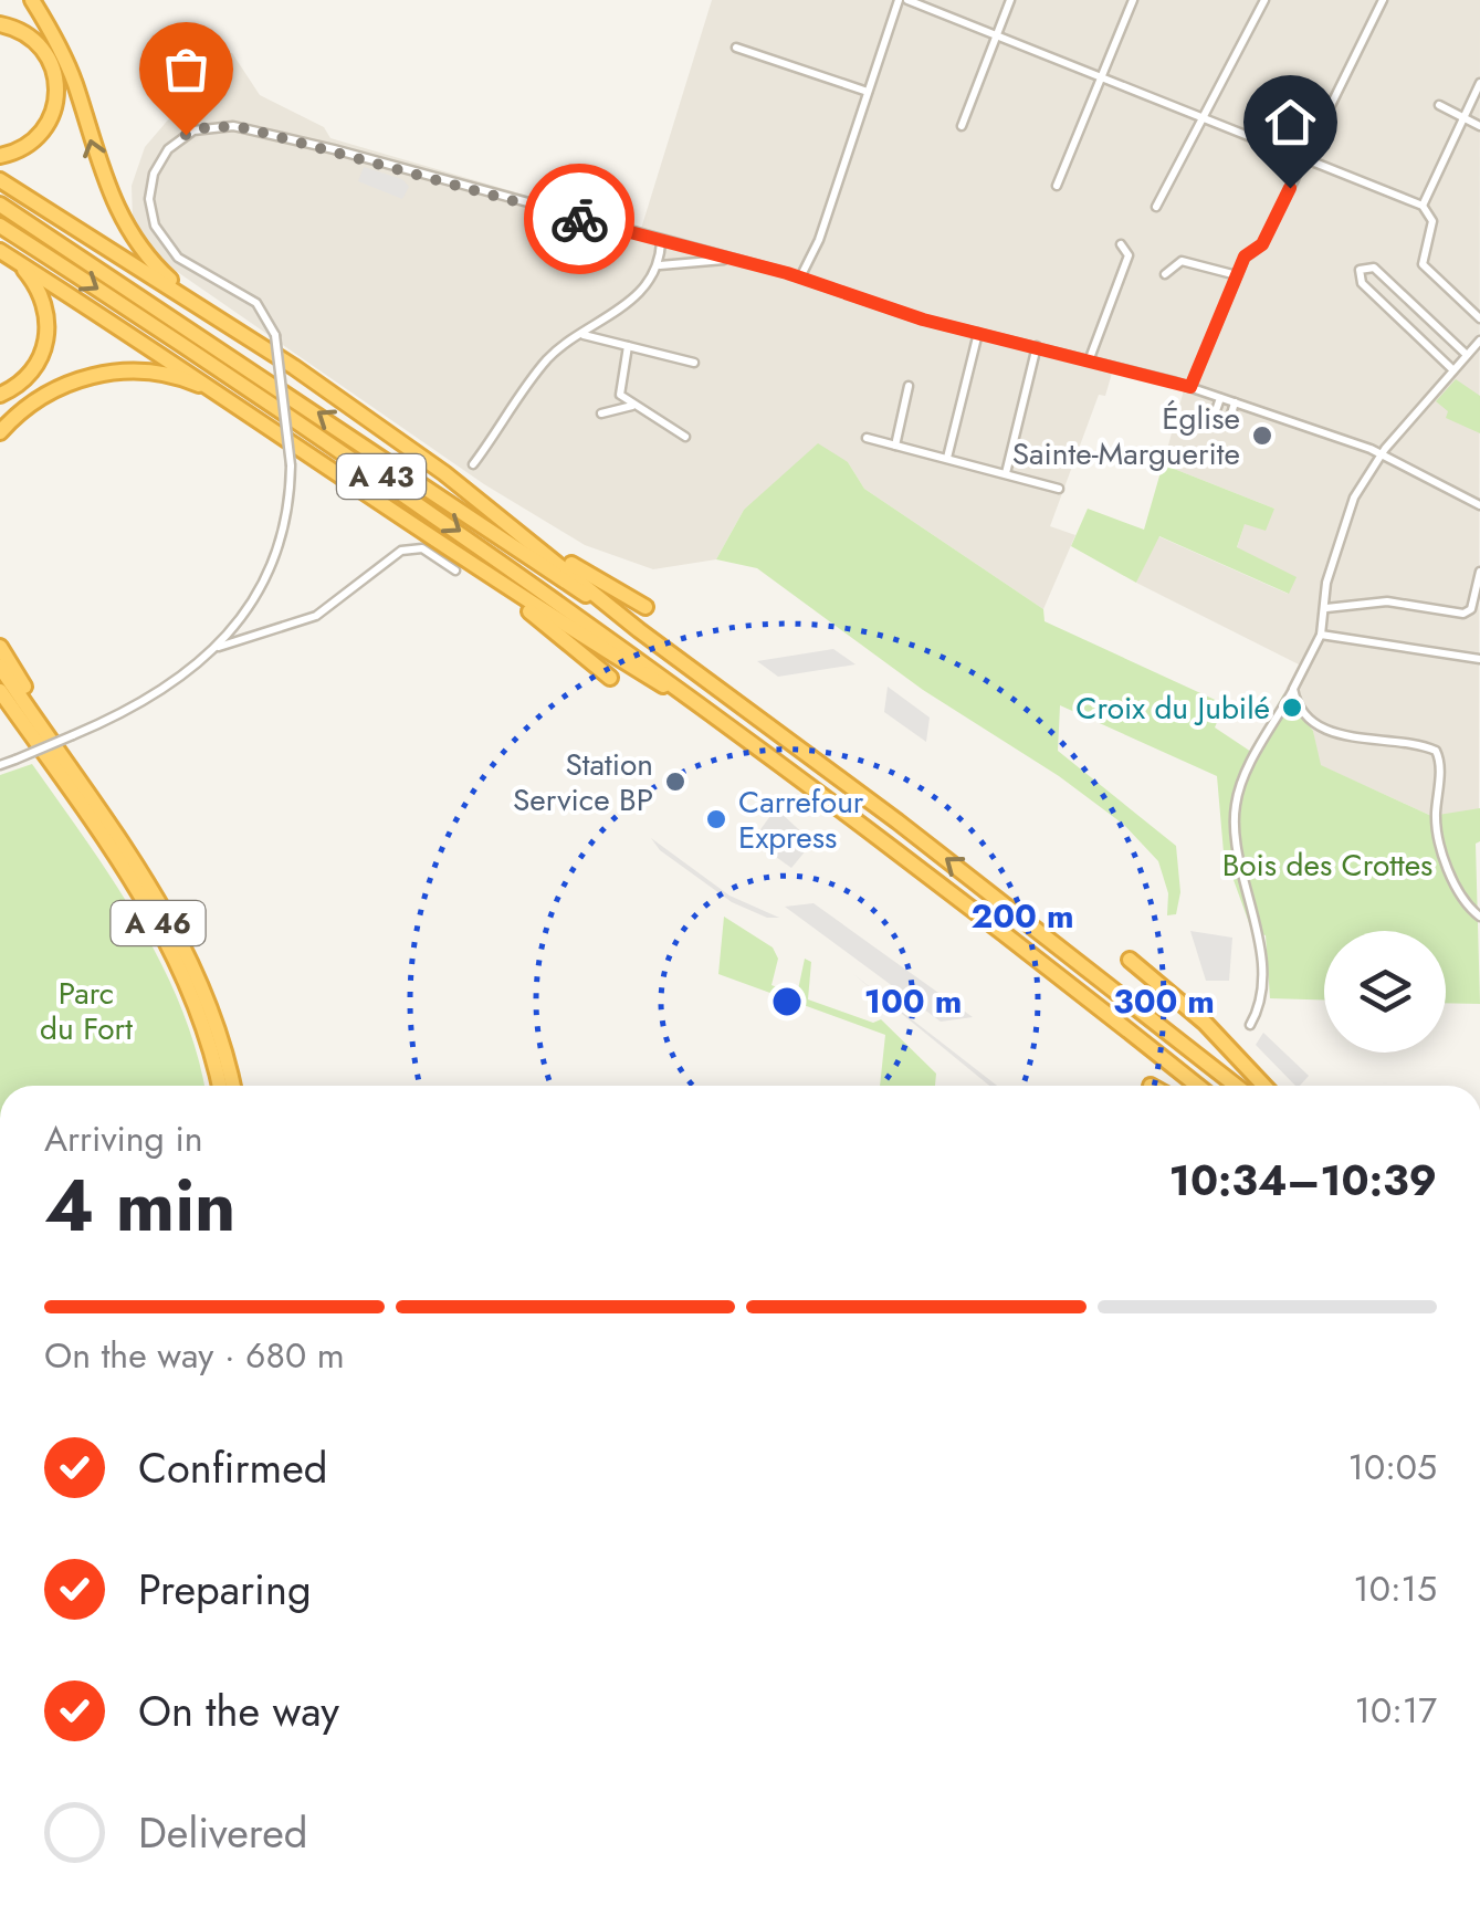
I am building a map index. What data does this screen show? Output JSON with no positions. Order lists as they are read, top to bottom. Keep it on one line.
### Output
{"streets":{"highway":["A 43","A 46"]},"parks":["Bois des Crottes","Parc du Fort"],"places":["Église Sainte-Marguerite","Croix du Jubilé","Station Service BP","Carrefour Express"],"page":{"heading":["4 min","Arriving in","10:34–10:39"],"bar":"On the way · 680 m","list":[["Confirmed","10:05"],["Preparing","10:15"],["On the way","10:17"],"Delivered"]},"rings":["200 m","100 m","300 m"]}
